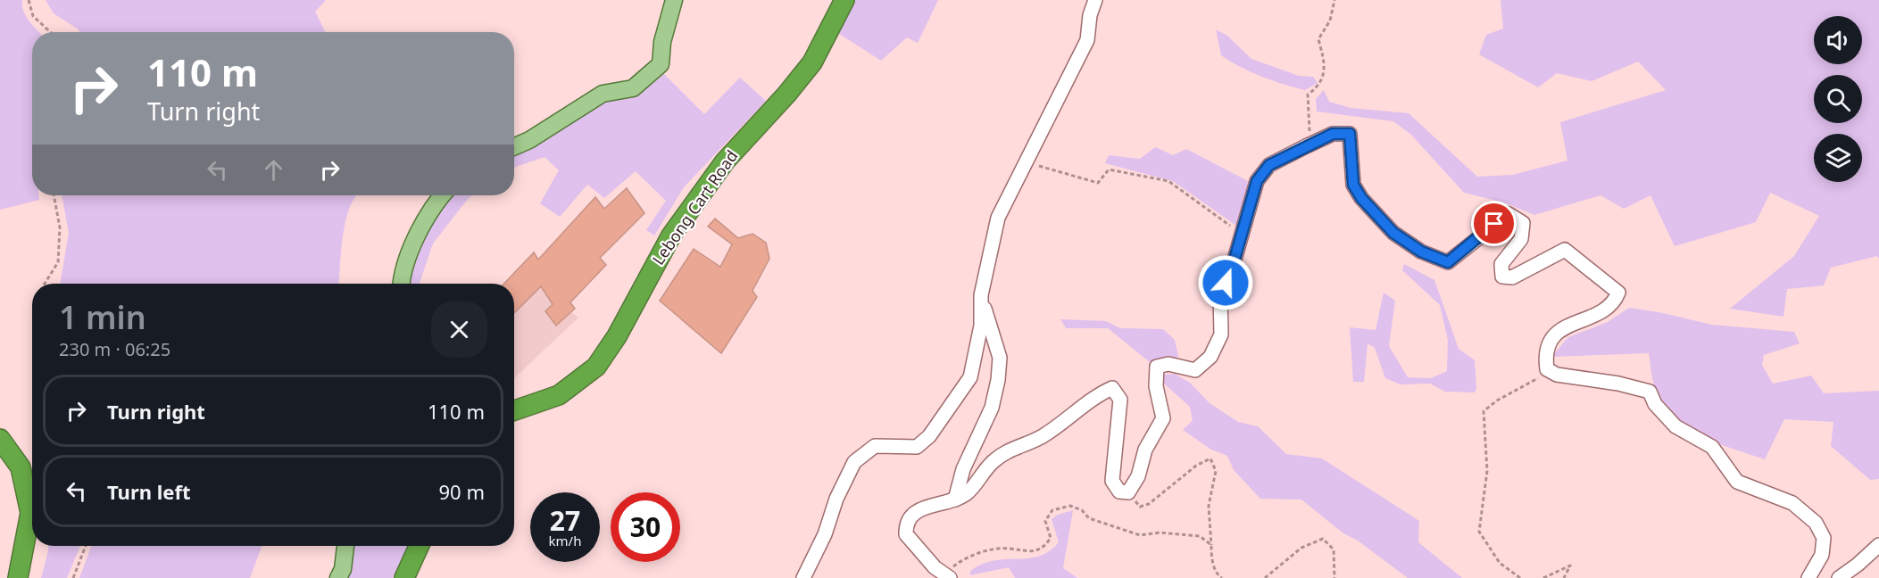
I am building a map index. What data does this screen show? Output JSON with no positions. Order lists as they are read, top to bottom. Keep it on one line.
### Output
{"streets":{"highway":["Lebong Cart Road"]},"page":{"turn":["110 m","Turn right"],"heading":["1 min","230 m · 06:25"],"list":[{"name":"Turn right","value":"110 m"},{"name":"Turn left","value":"90 m"}],"speed":"27 km/h","limit":"30"}}
